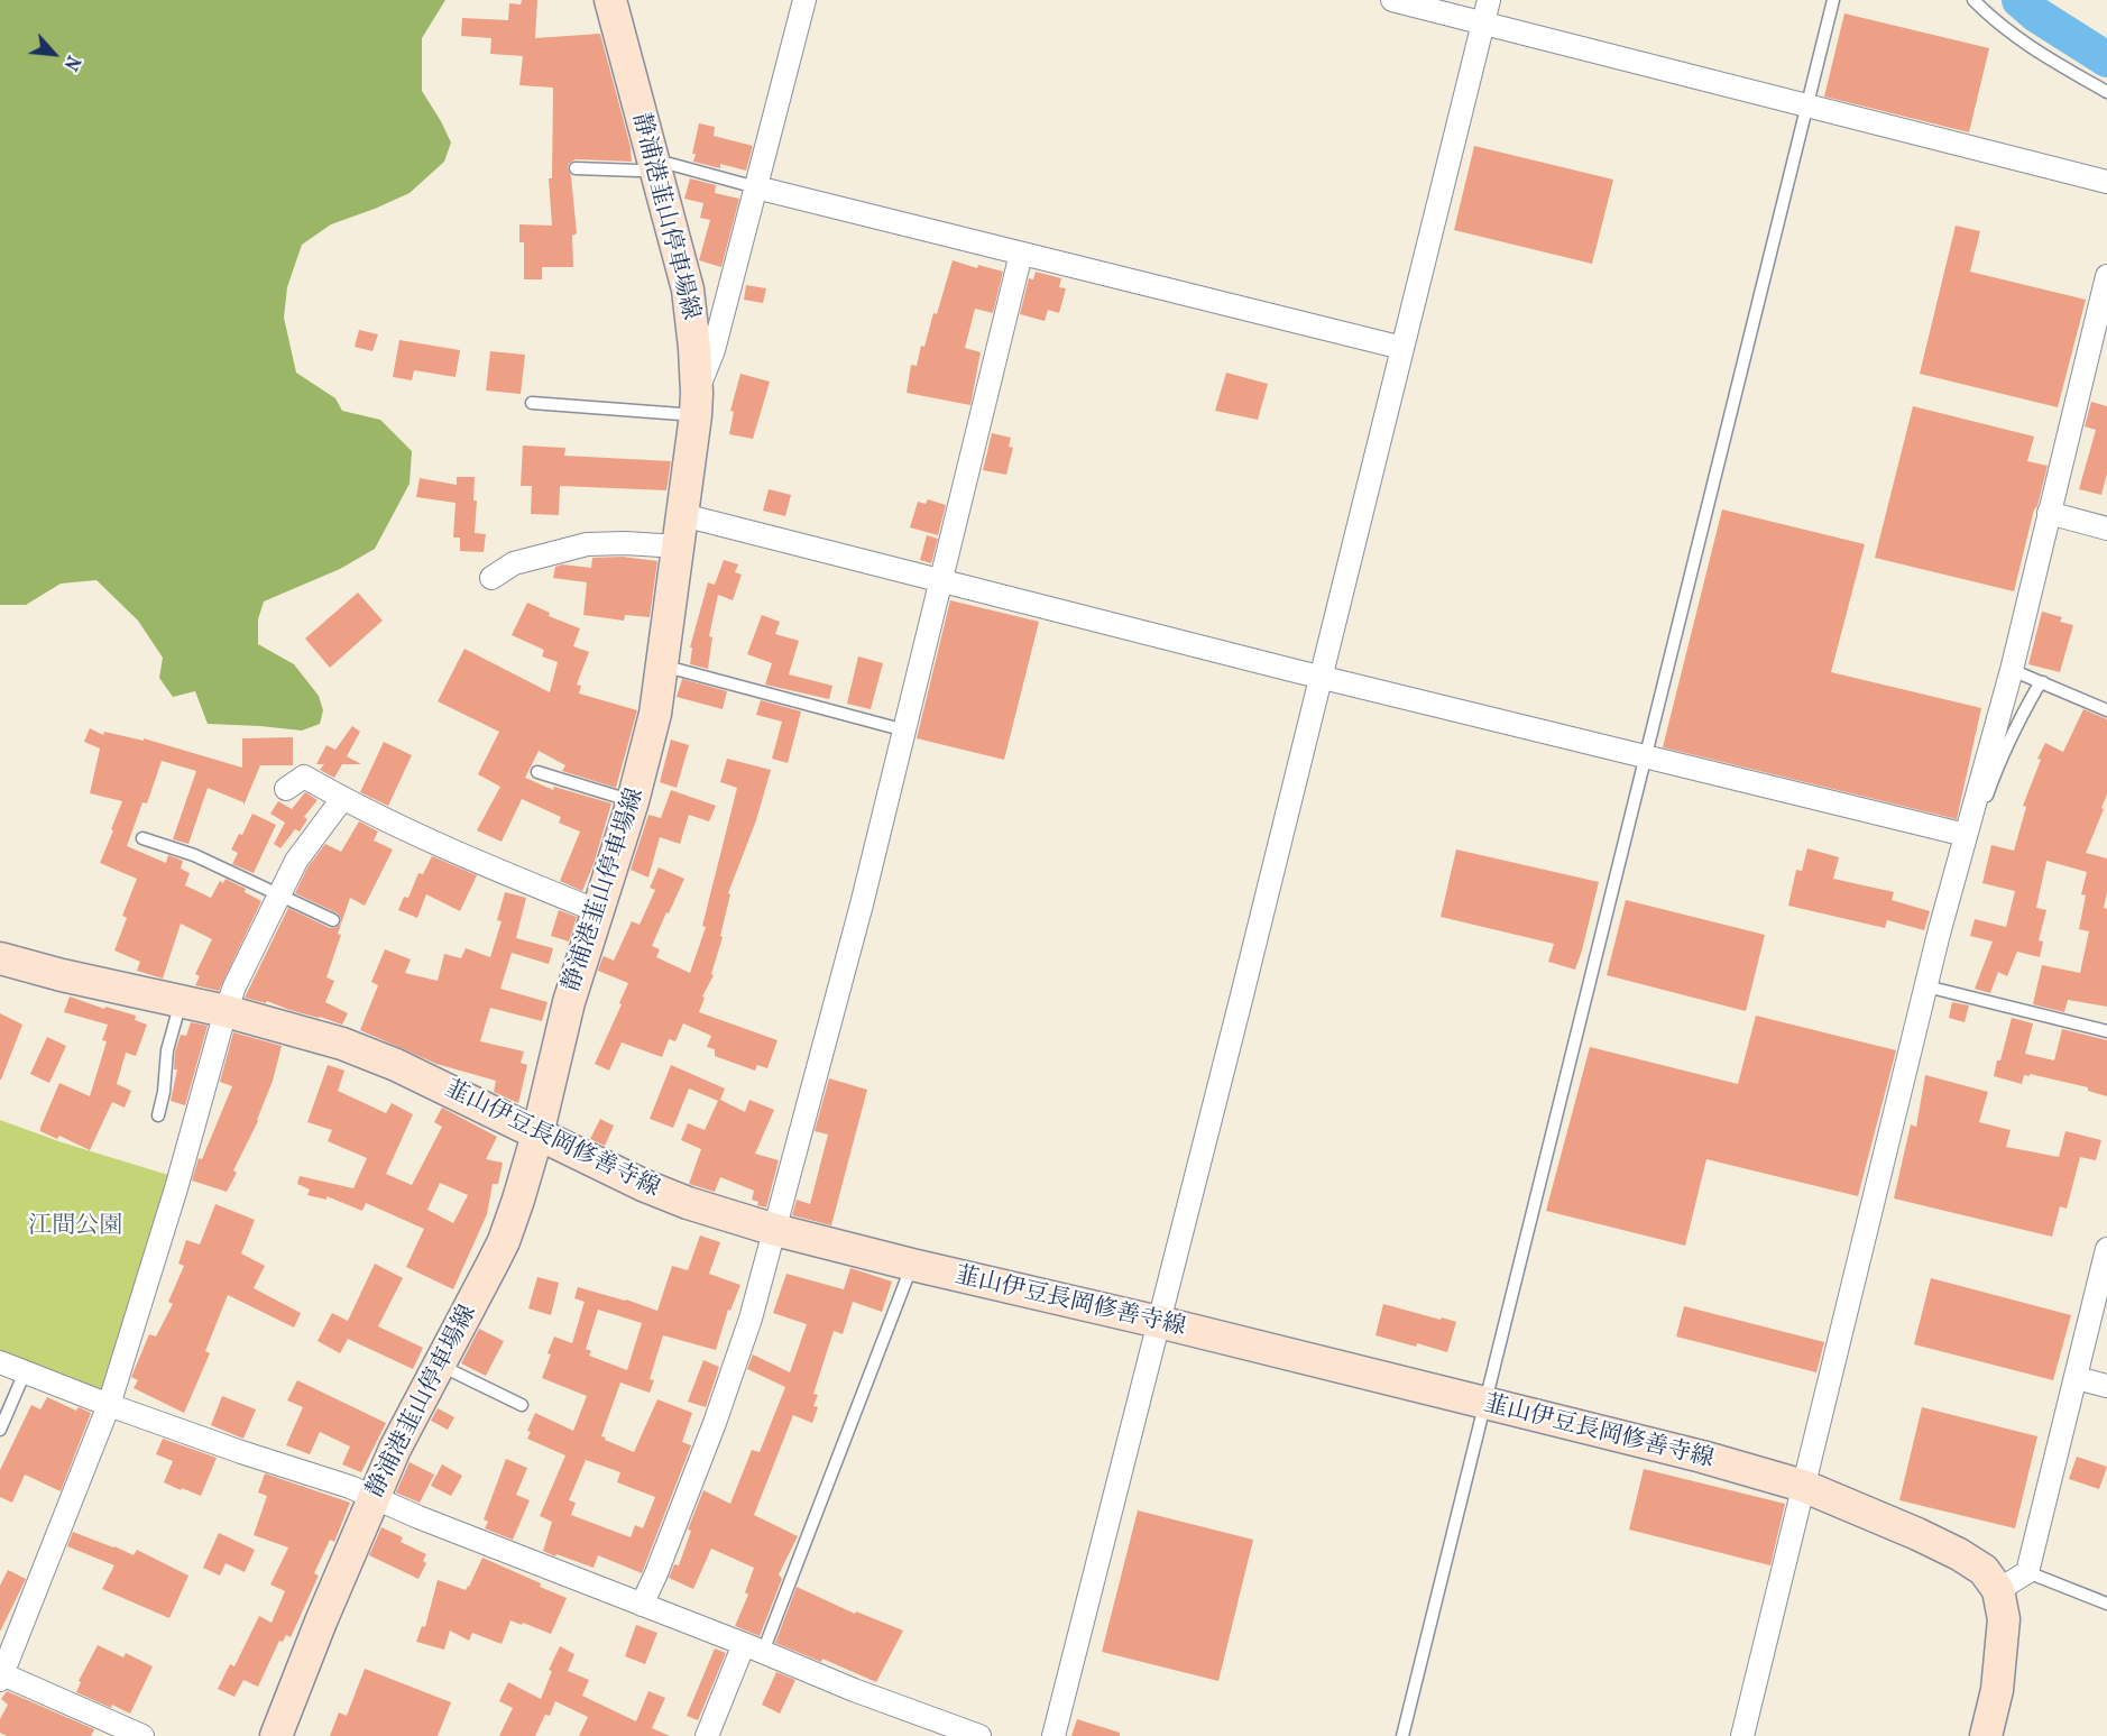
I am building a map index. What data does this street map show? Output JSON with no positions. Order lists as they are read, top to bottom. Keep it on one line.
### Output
{"streets":{"main road":["静浦港韮山停車場線","韮山伊豆長岡修善寺線"]},"crossings":[["静浦港韮山停車場線","韮山伊豆長岡修善寺線"]],"parks":["江間公園"],"north":"bottom right"}
